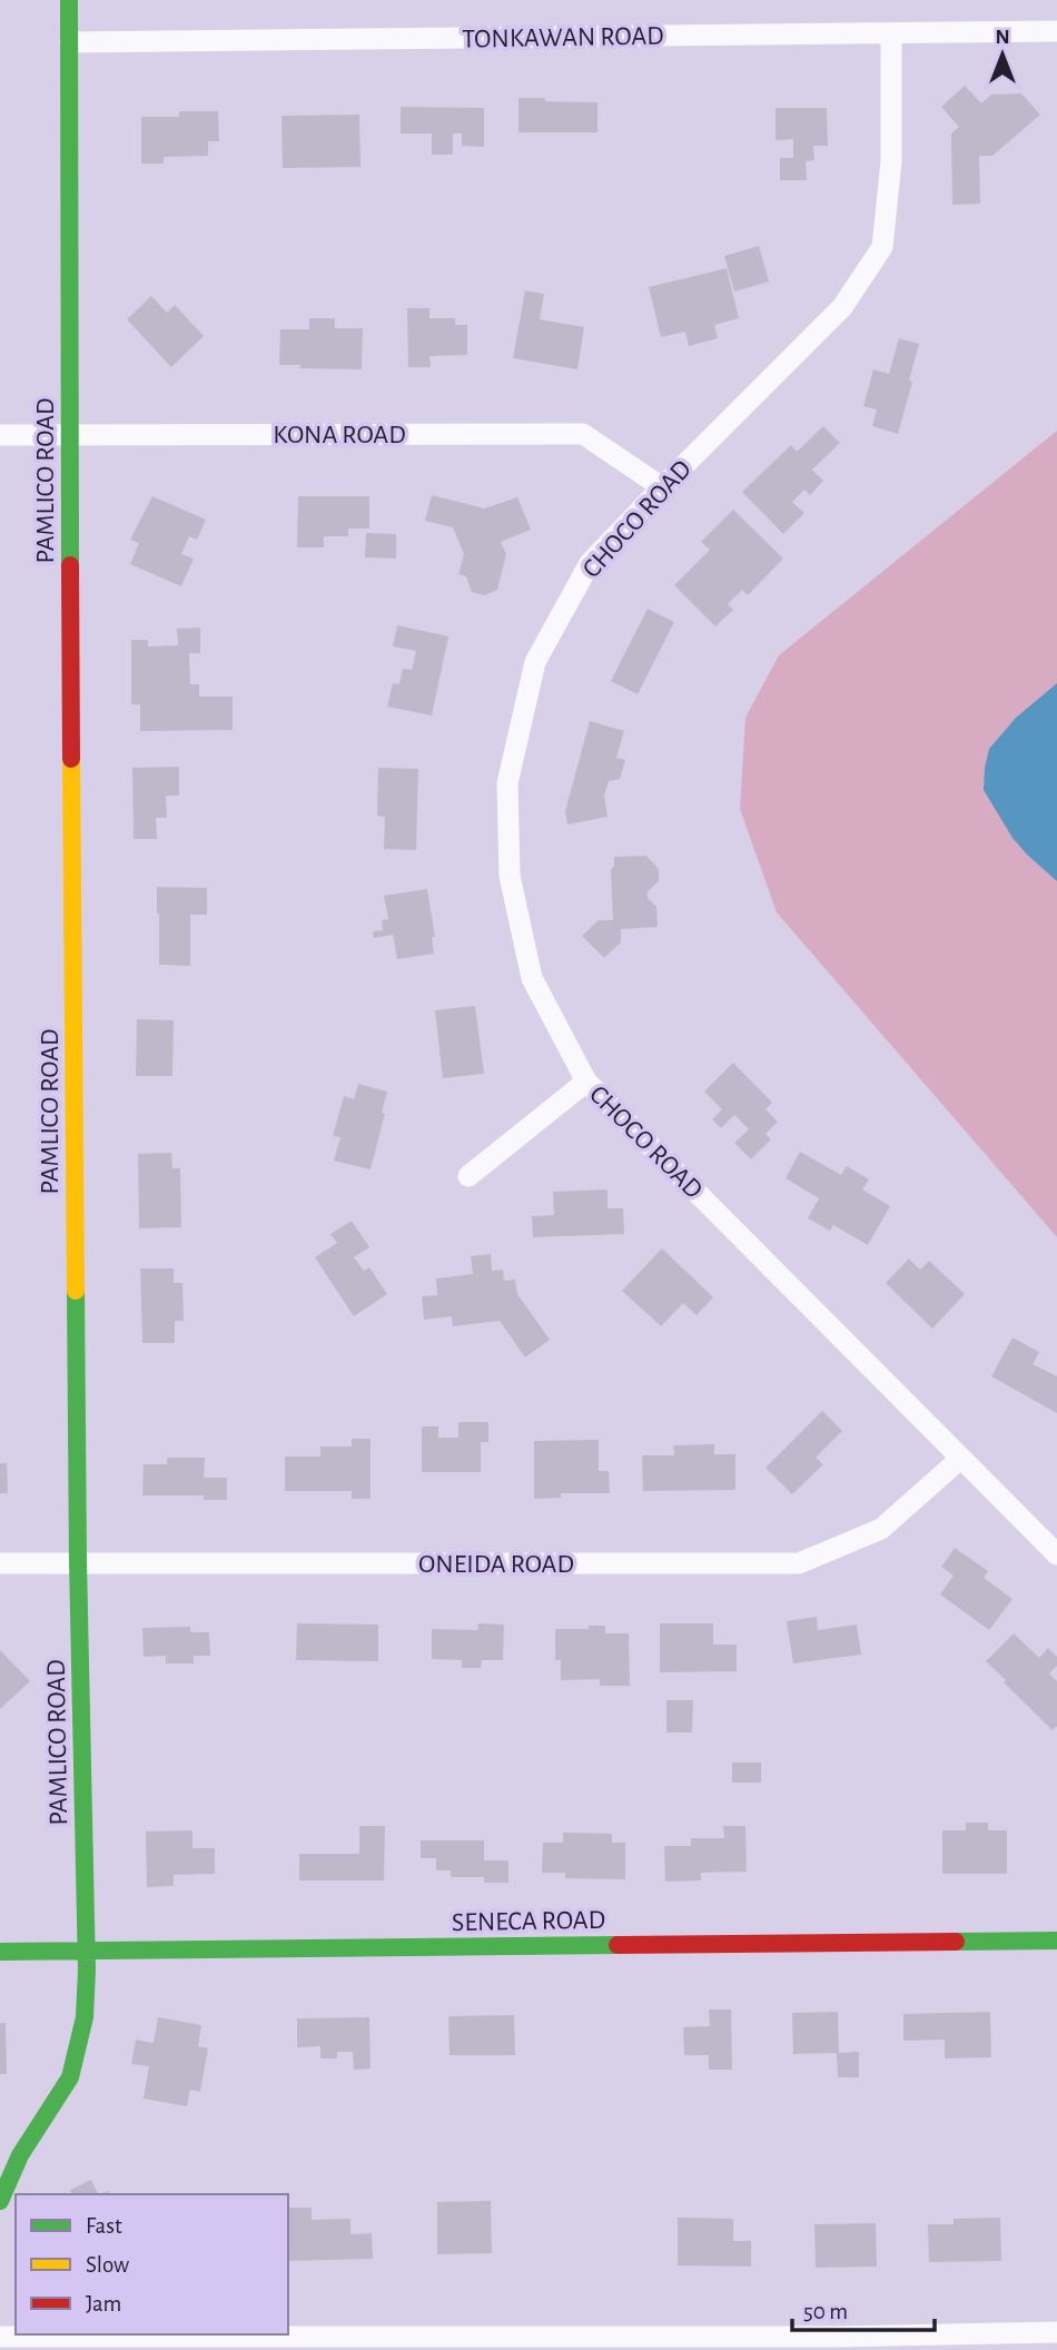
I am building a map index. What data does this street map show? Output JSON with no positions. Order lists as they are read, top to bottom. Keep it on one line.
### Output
{"streets":{"street":["TONKAWAN ROAD","KONA ROAD","PAMLICO ROAD","CHOCO ROAD","ONEIDA ROAD","SENECA ROAD"]},"crossings":[["TONKAWAN ROAD","PAMLICO ROAD"],["TONKAWAN ROAD","CHOCO ROAD"],["KONA ROAD","PAMLICO ROAD"],["KONA ROAD","CHOCO ROAD"],["PAMLICO ROAD","ONEIDA ROAD"],["PAMLICO ROAD","SENECA ROAD"],["CHOCO ROAD","ONEIDA ROAD"]],"legend":["Fast","Slow","Jam"],"scale_bar":"50 m","north":"top"}
